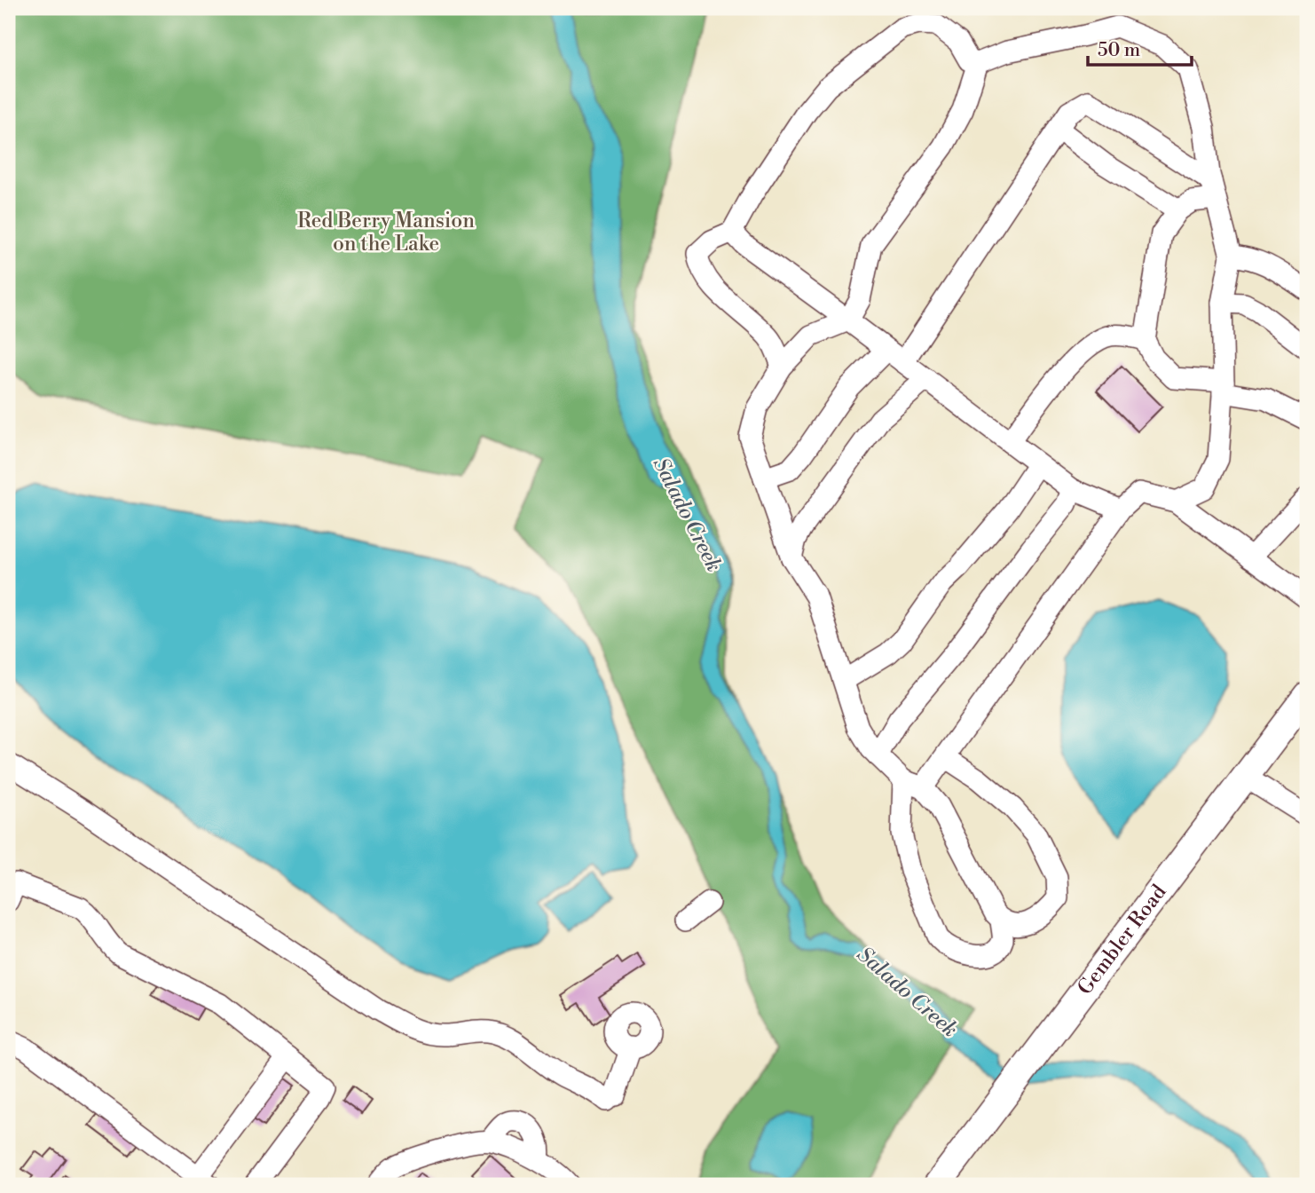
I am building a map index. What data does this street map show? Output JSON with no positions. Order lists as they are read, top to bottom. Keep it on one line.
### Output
{"streets":{"main road":["Gembler Road"]},"water":["Salado Creek"],"parks":["Red Berry Mansion on the Lake"],"scale_bar":"50 m"}
